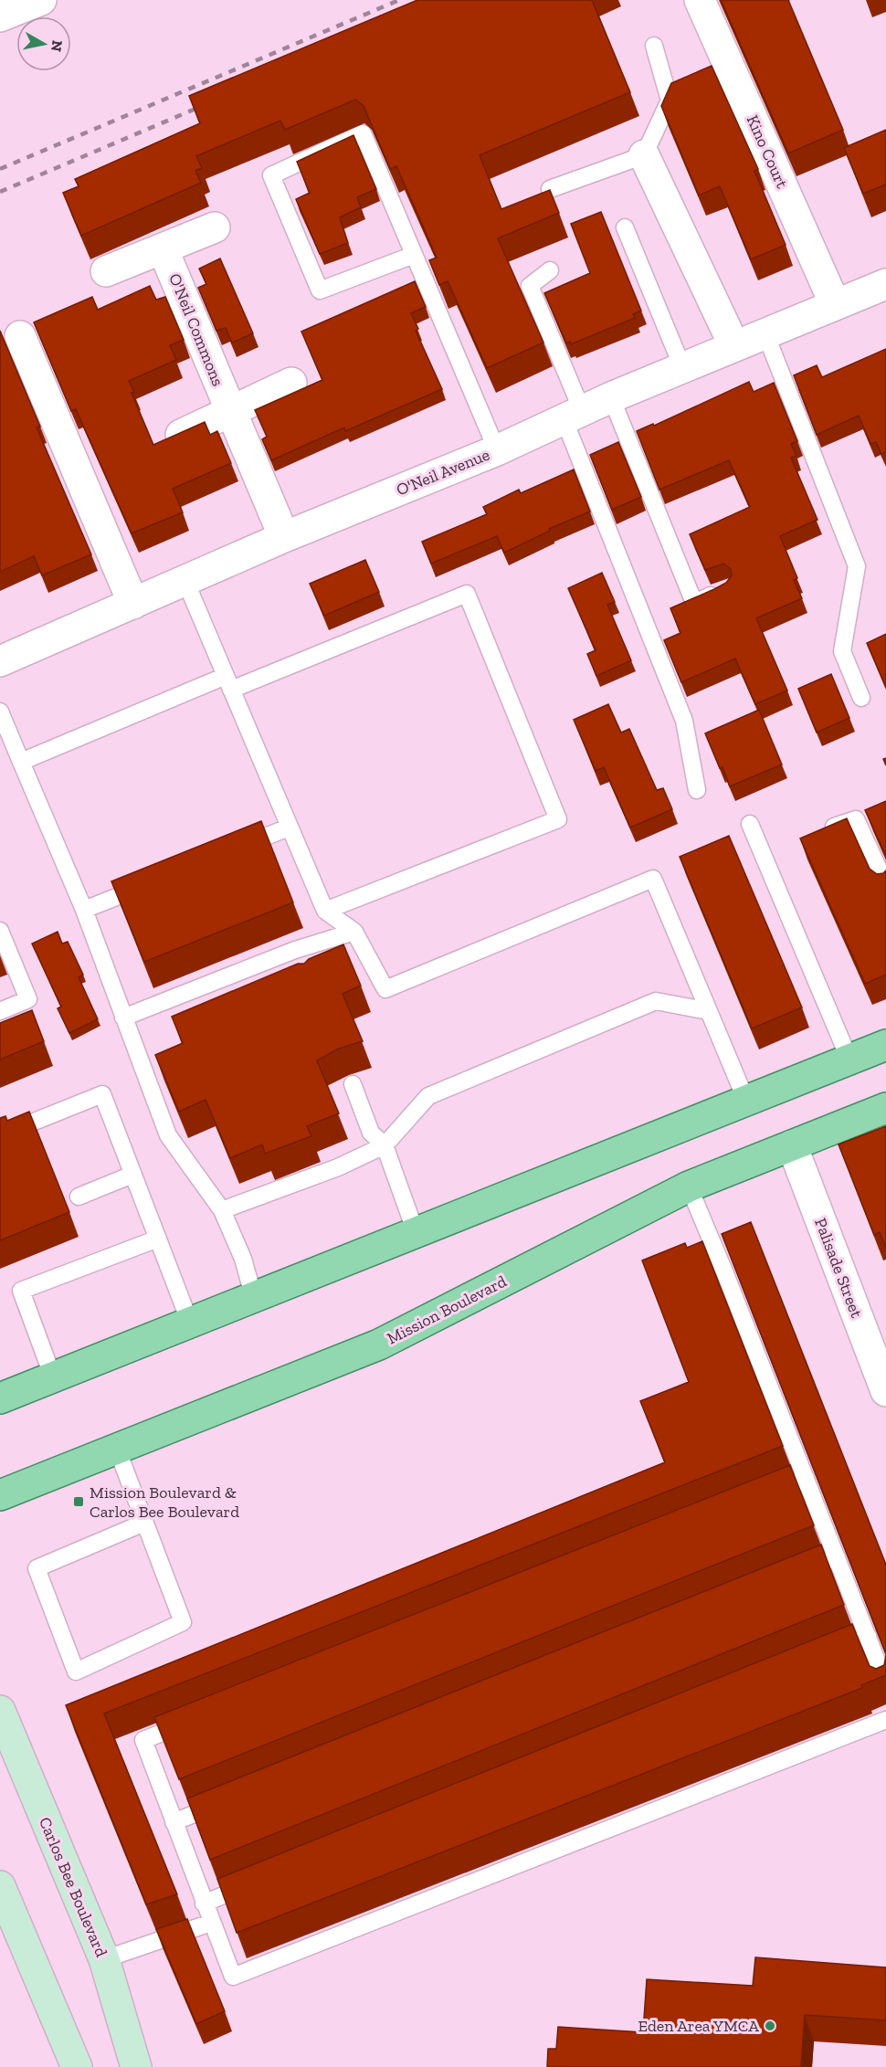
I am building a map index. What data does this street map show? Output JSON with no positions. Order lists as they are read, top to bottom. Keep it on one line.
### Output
{"streets":{"main road":["Mission Boulevard","Carlos Bee Boulevard"],"street":["Kino Court","O'Neil Commons","O'Neil Avenue","Palisade Street"]},"crossings":[["Kino Court","O'Neil Avenue"],["O'Neil Commons","O'Neil Avenue"],["Palisade Street","Mission Boulevard"]],"places":{"transit":["Mission Boulevard & Carlos Bee Boulevard"],"other":["Eden Area YMCA"]},"north":"right"}
